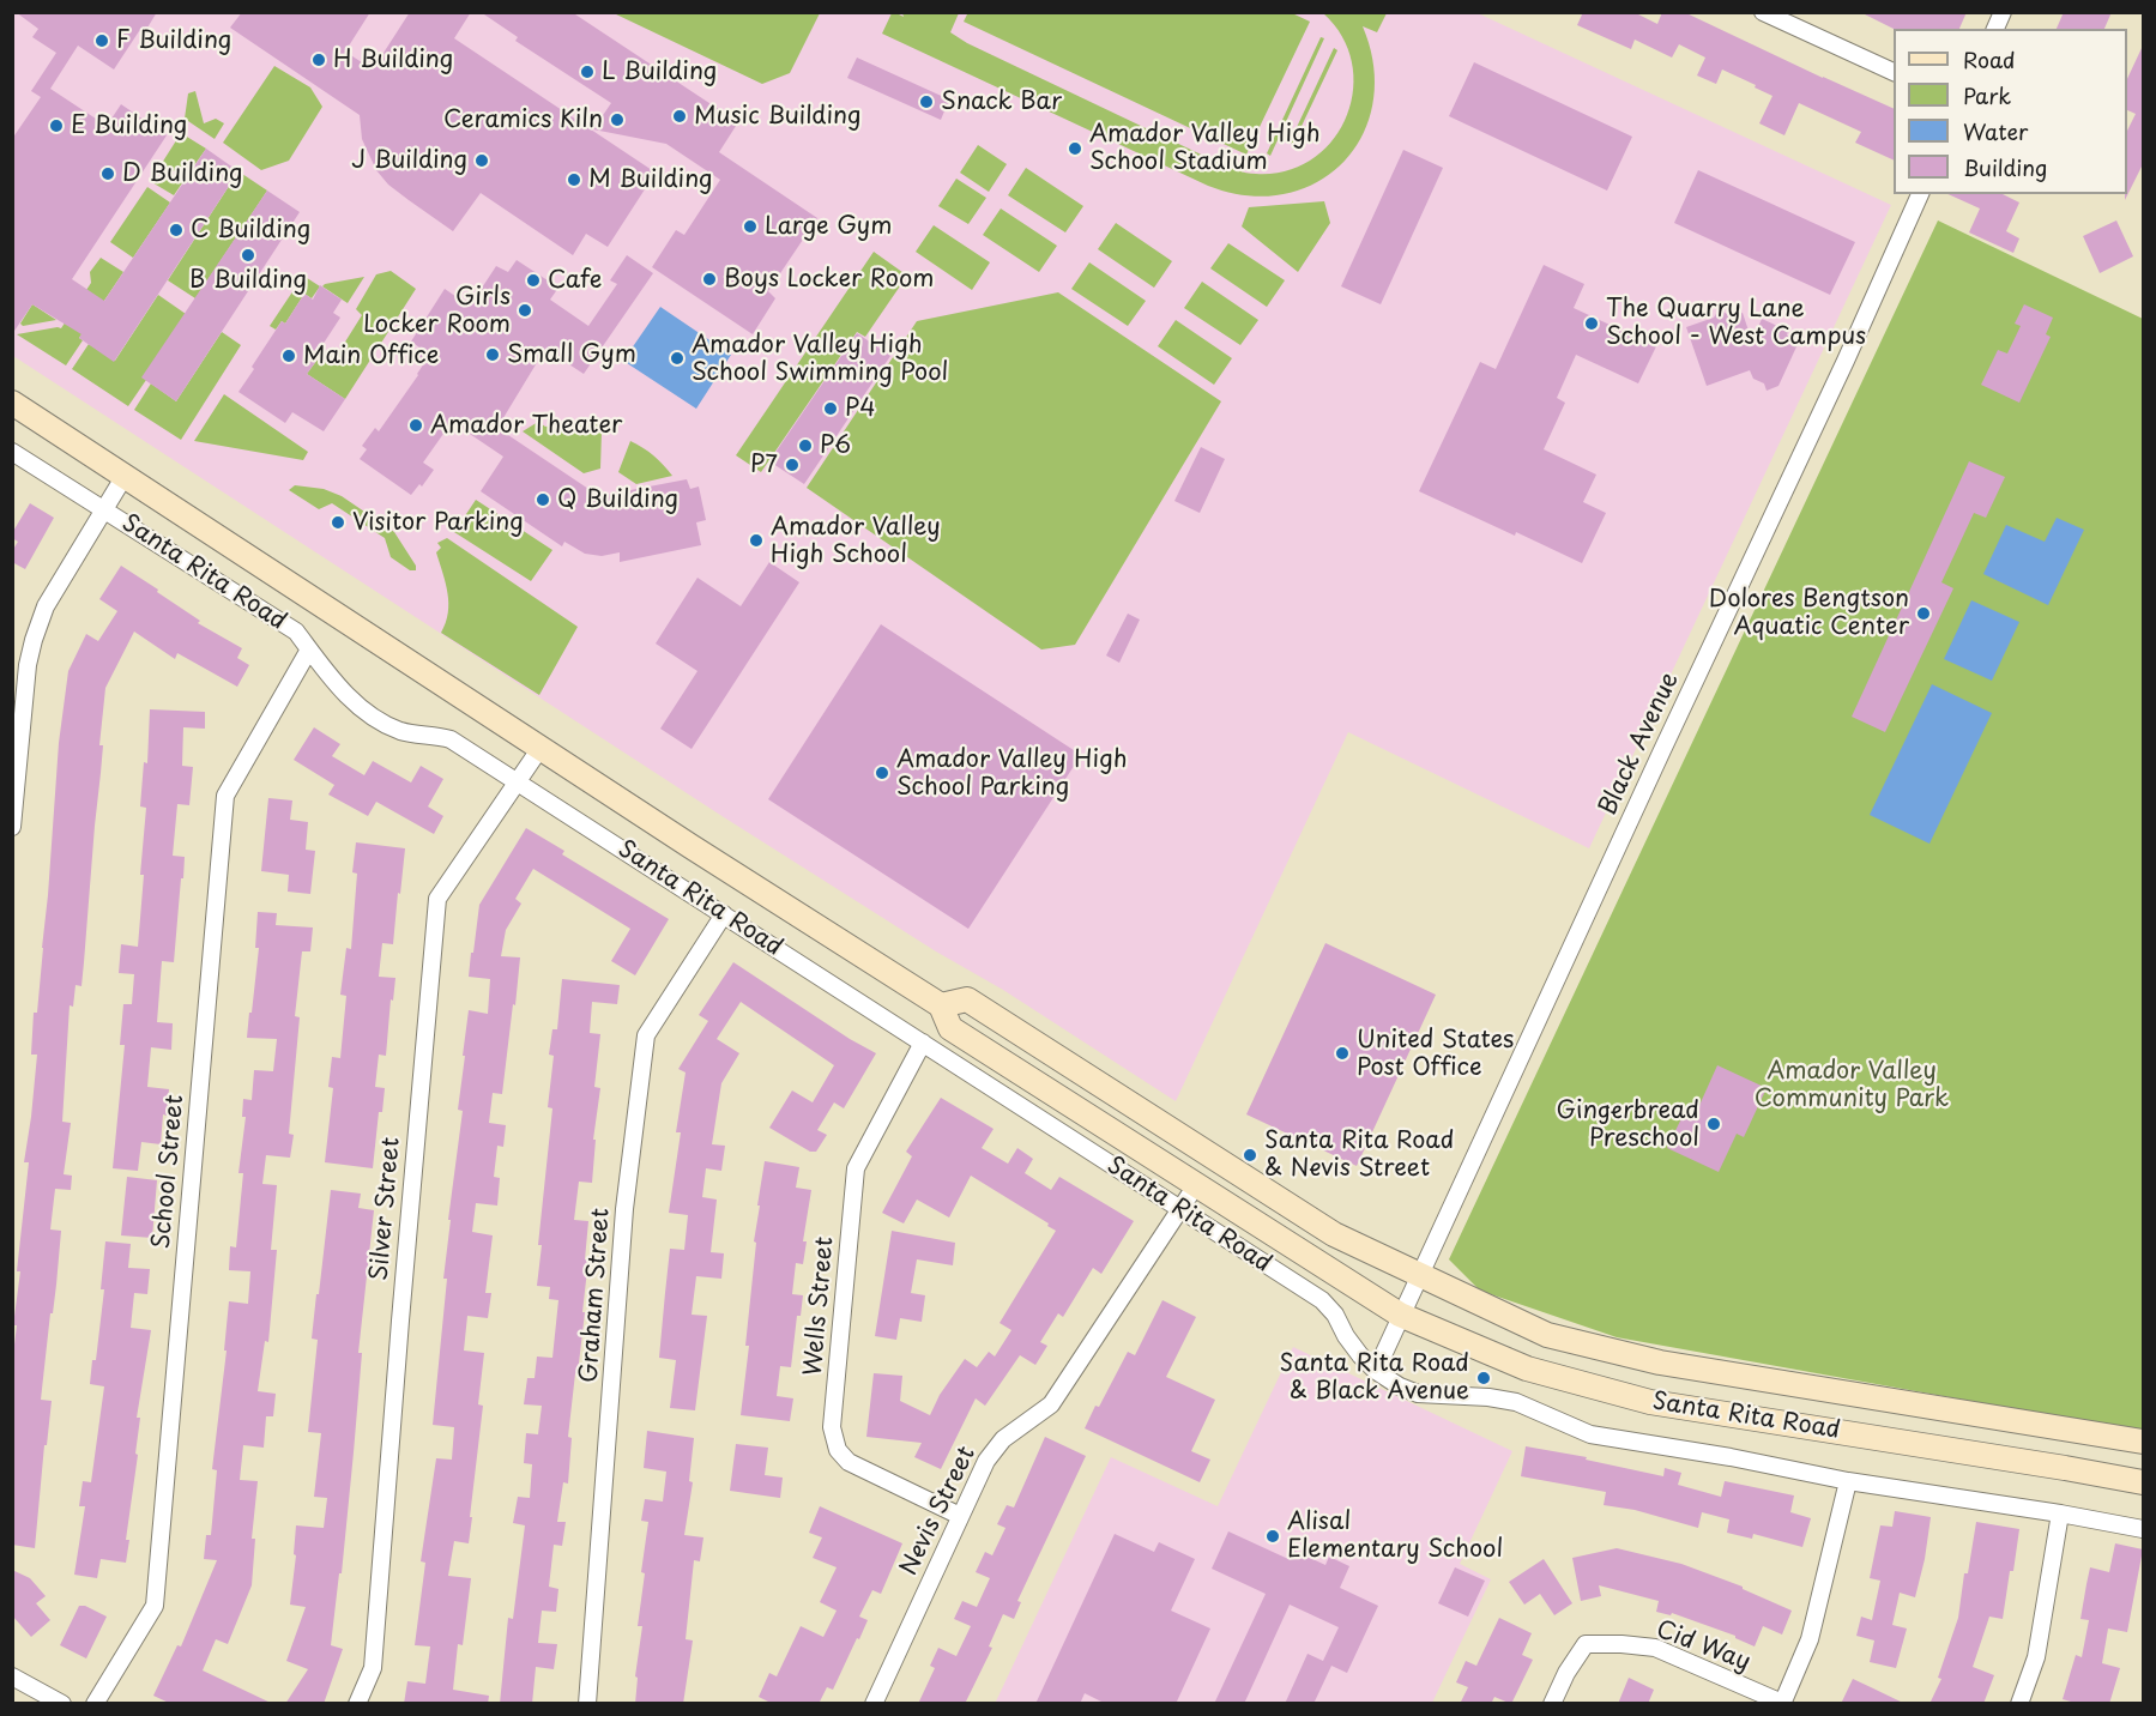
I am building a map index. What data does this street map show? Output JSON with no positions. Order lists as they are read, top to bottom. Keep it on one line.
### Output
{"streets":{"main road":["Santa Rita Road"],"street":["Black Avenue","School Street","Silver Street","Graham Street","Wells Street","Nevis Street","Cid Way"]},"crossings":[["Santa Rita Road","Black Avenue"],["Santa Rita Road","School Street"],["Santa Rita Road","Silver Street"],["Santa Rita Road","Graham Street"],["Santa Rita Road","Wells Street"],["Santa Rita Road","Nevis Street"],["Wells Street","Nevis Street"]],"parks":["Amador Valley Community Park"],"places":["F Building","H Building","L Building","Snack Bar","Music Building","Ceramics Kiln","E Building","Amador Valley High School Stadium","J Building","D Building","M Building","Large Gym","C Building","B Building","Boys Locker Room","Cafe","Girls Locker Room","The Quarry Lane School - West Campus","Small Gym","Main Office","Amador Valley High School Swimming Pool","P4","Amador Theater","P6","P7","Q Building","Visitor Parking","Amador Valley High School","Dolores Bengtson Aquatic Center","Amador Valley High School Parking","United States Post Office","Gingerbread Preschool","Santa Rita Road & Nevis Street","Santa Rita Road & Black Avenue","Alisal Elementary School"],"legend":["Road","Park","Water","Building"]}
